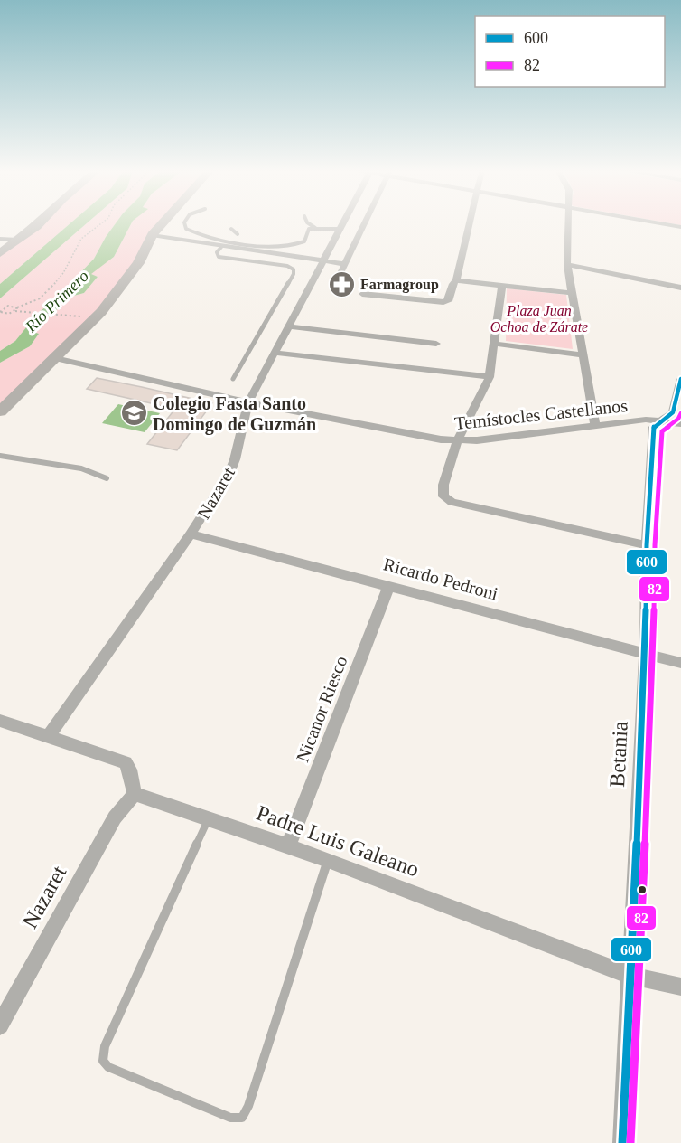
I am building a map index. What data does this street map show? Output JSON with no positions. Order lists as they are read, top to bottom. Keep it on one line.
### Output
{"streets":{"street":["Temístocles Castellanos","Nazaret","Ricardo Pedroni","Nicanor Riesco","Betania","Padre Luis Galeano"]},"crossings":[["Temístocles Castellanos","Nazaret"],["Temístocles Castellanos","Betania"],["Nazaret","Ricardo Pedroni"],["Nazaret","Padre Luis Galeano"],["Ricardo Pedroni","Nicanor Riesco"],["Ricardo Pedroni","Betania"],["Nicanor Riesco","Padre Luis Galeano"],["Betania","Padre Luis Galeano"]],"water":["Río Primero"],"parks":["Plaza Juan Ochoa de Zárate"],"places":{"pharmacy":["Farmagroup"],"school or university":["Colegio Fasta Santo Domingo de Guzmán"]},"lines":["transit line 600","transit line 82"],"legend":["600","82"]}
